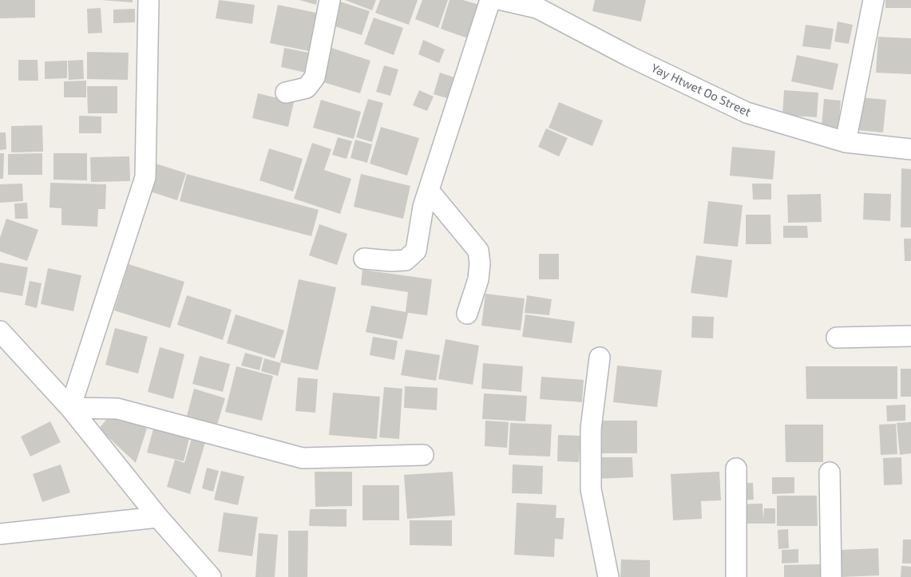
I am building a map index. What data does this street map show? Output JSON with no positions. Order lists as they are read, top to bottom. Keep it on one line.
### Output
{"streets":{"street":["Yay Htwet Oo Street"]}}
